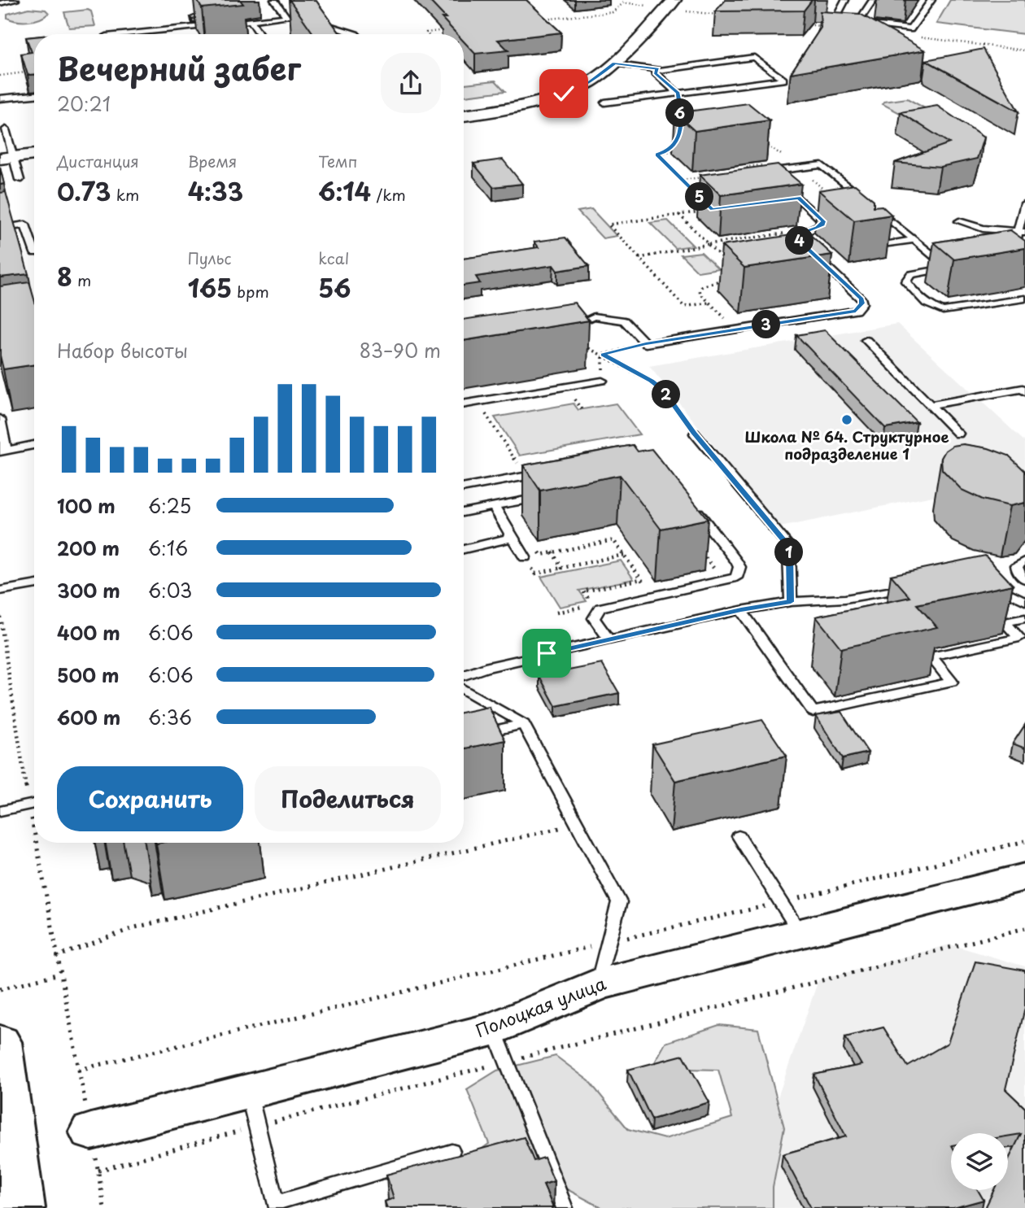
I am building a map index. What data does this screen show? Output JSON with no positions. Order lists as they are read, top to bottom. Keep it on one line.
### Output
{"streets":{"street":["Полоцкая улица"]},"places":["Школа № 64. Структурное подразделение 1"],"page":{"heading":["Вечерний забег","20:21"],"pins":["6","5","4","3","2","1"],"stats":[["Дистанция","0.73 km"],["Время","4:33"],["Темп","6:14 /km"],["8 m"],["Пульс","165 bpm"],["kcal","56"]],"chart":["Набор высоты","83–90 m"],"list":[{"name":"100 m","note":"6:25"},{"name":"200 m","note":"6:16"},{"name":"300 m","note":"6:03"},{"name":"400 m","note":"6:06"},{"name":"500 m","note":"6:06"},{"name":"600 m","note":"6:36"}],"buttons":["Сохранить","Поделиться"]}}
